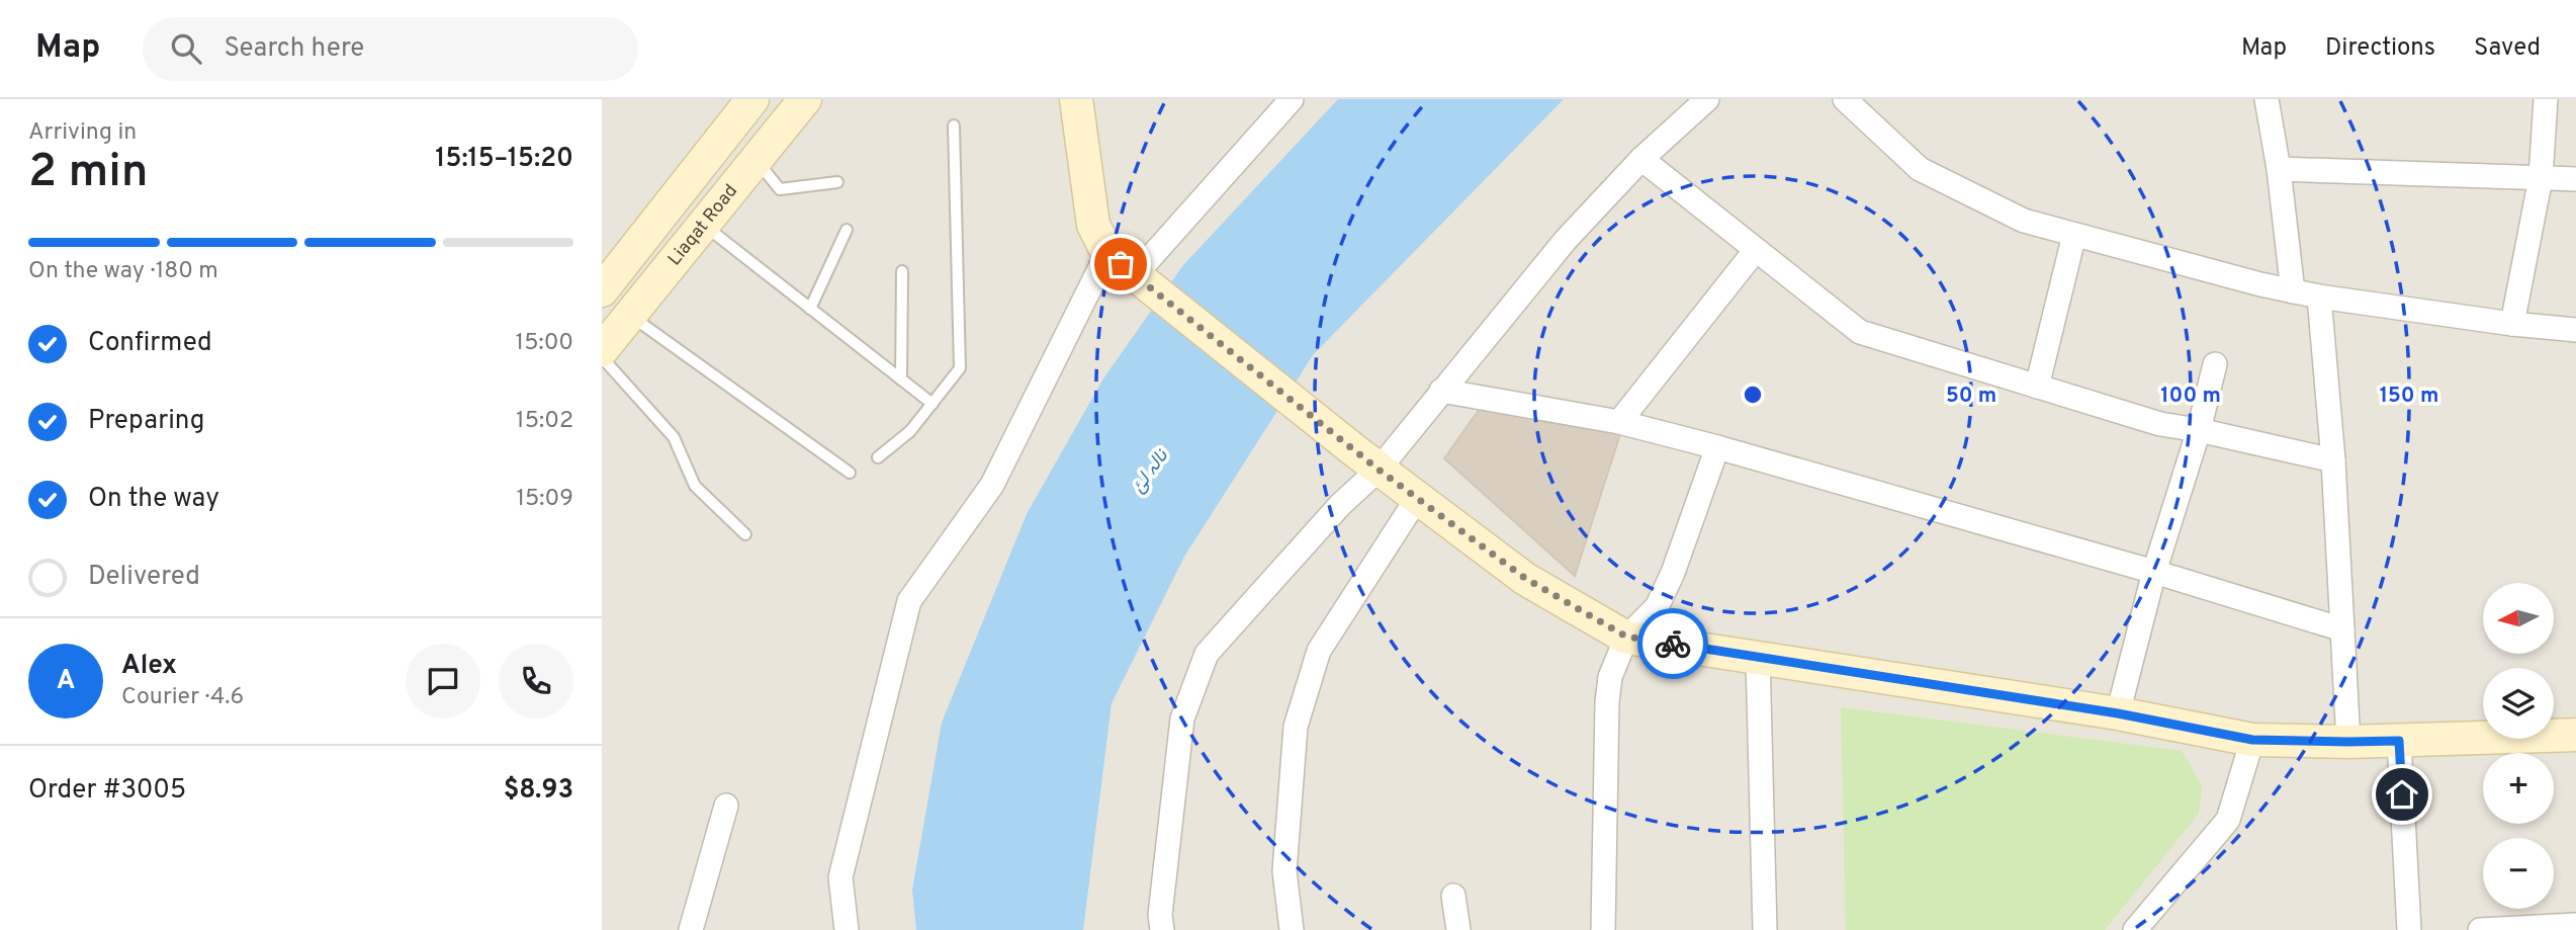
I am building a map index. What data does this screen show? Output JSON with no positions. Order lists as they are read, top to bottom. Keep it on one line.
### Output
{"streets":{"street":["Liaqat Road"]},"water":["نالہ لئ"],"north":"left","page":{"header":"Map","search":"Search here","nav":["Map","Directions","Saved"],"heading":["2 min","Arriving in","15:15–15:20"],"panel":["Alex","Courier · 4.6","Order #3005","$8.93"],"bar":"On the way · 180 m","list":[["Confirmed","15:00"],["Preparing","15:02"],["On the way","15:09"],"Delivered"],"map_buttons":["+","−"],"round":"A"},"rings":["50 m","100 m","150 m"]}
